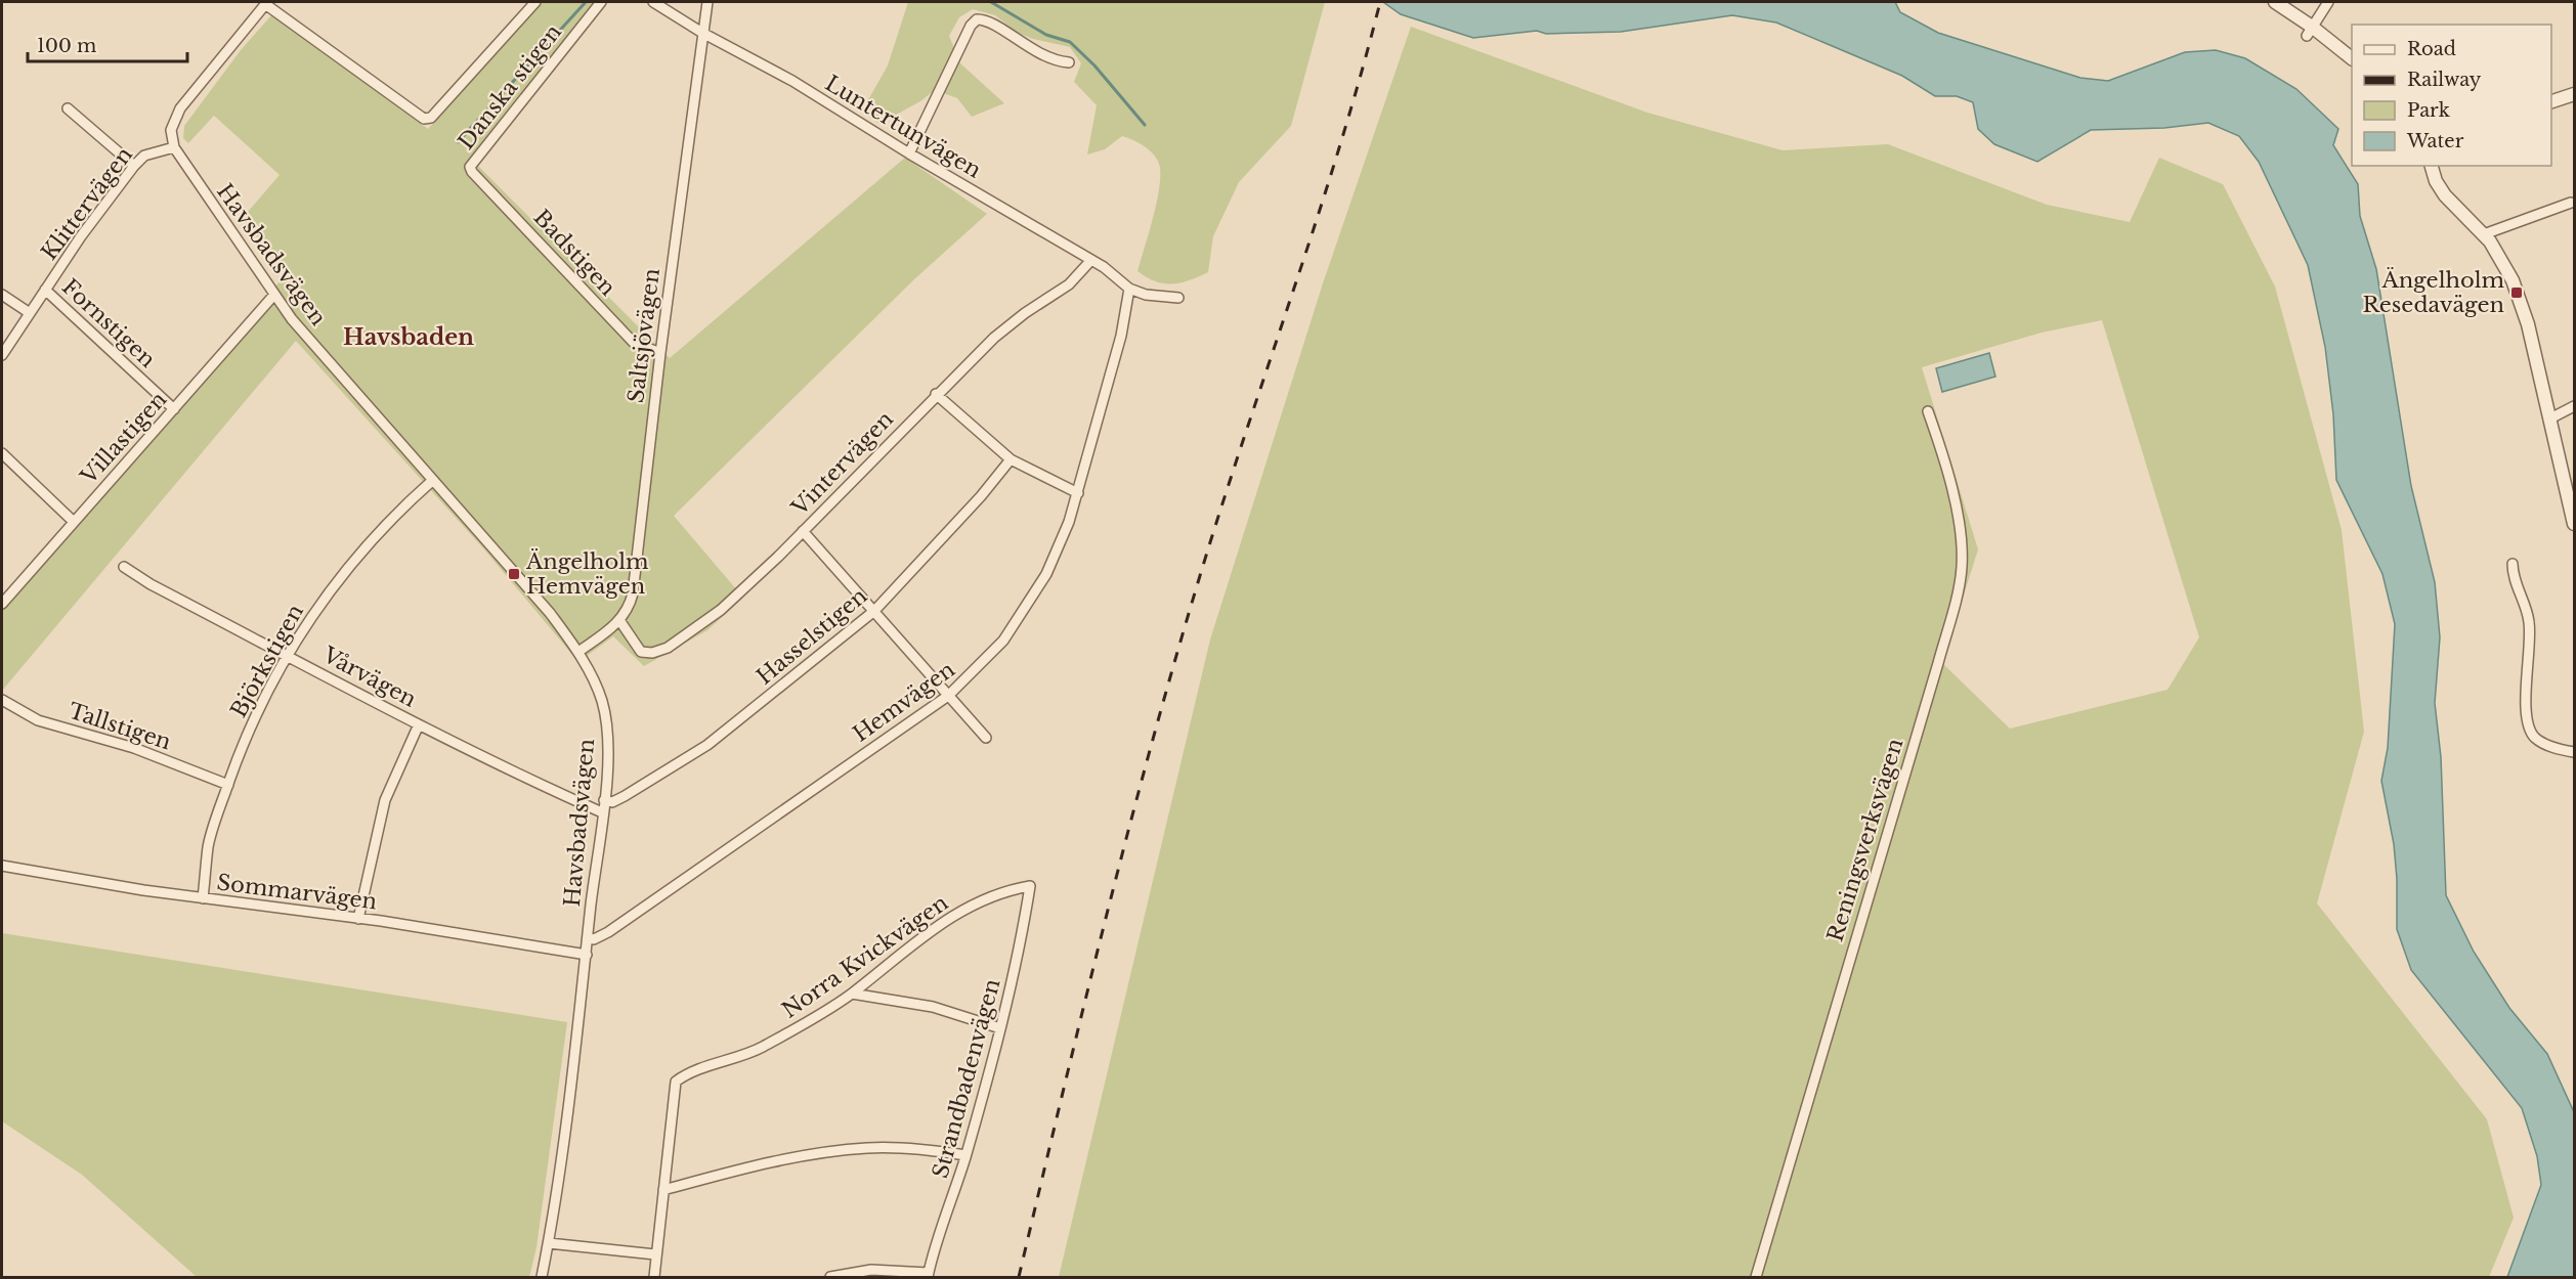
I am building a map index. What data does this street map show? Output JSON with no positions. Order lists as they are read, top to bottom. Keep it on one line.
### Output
{"streets":{"street":["Danska stigen","Luntertunvägen","Klittervägen","Badstigen","Havsbadsvägen","Fornstigen","Saltsjövägen","Villastigen","Vintervägen","Hasselstigen","Björkstigen","Vårvägen","Hemvägen","Tallstigen","Reningsverksvägen","Sommarvägen","Norra Kvickvägen","Strandbadenvägen"]},"crossings":[["Danska stigen","Badstigen"],["Luntertunvägen","Saltsjövägen"],["Luntertunvägen","Vintervägen"],["Luntertunvägen","Hemvägen"],["Klittervägen","Havsbadsvägen"],["Klittervägen","Fornstigen"],["Badstigen","Saltsjövägen"],["Havsbadsvägen","Saltsjövägen"],["Havsbadsvägen","Villastigen"],["Havsbadsvägen","Hasselstigen"],["Havsbadsvägen","Björkstigen"],["Havsbadsvägen","Vårvägen"],["Havsbadsvägen","Hemvägen"],["Havsbadsvägen","Sommarvägen"],["Fornstigen","Villastigen"],["Saltsjövägen","Vintervägen"],["Björkstigen","Vårvägen"],["Björkstigen","Tallstigen"],["Björkstigen","Sommarvägen"],["Norra Kvickvägen","Strandbadenvägen"]],"districts":["Havsbaden"],"places":{"transit":["Ängelholm Resedavägen","Ängelholm Hemvägen"]},"legend":["Road","Railway","Park","Water"],"scale_bar":"100 m"}
